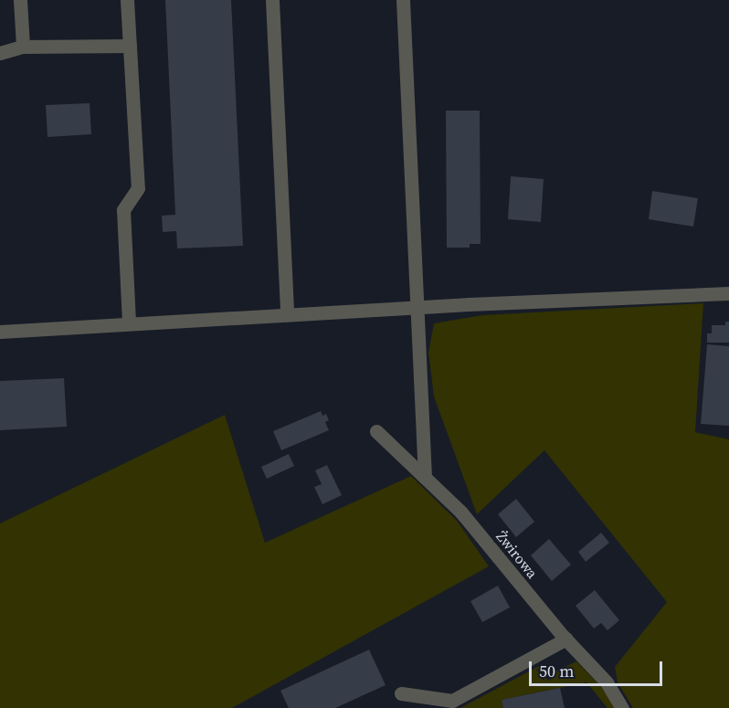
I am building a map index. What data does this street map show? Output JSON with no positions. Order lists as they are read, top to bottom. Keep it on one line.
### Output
{"streets":{"street":["Żwirowa"]},"scale_bar":"50 m"}
